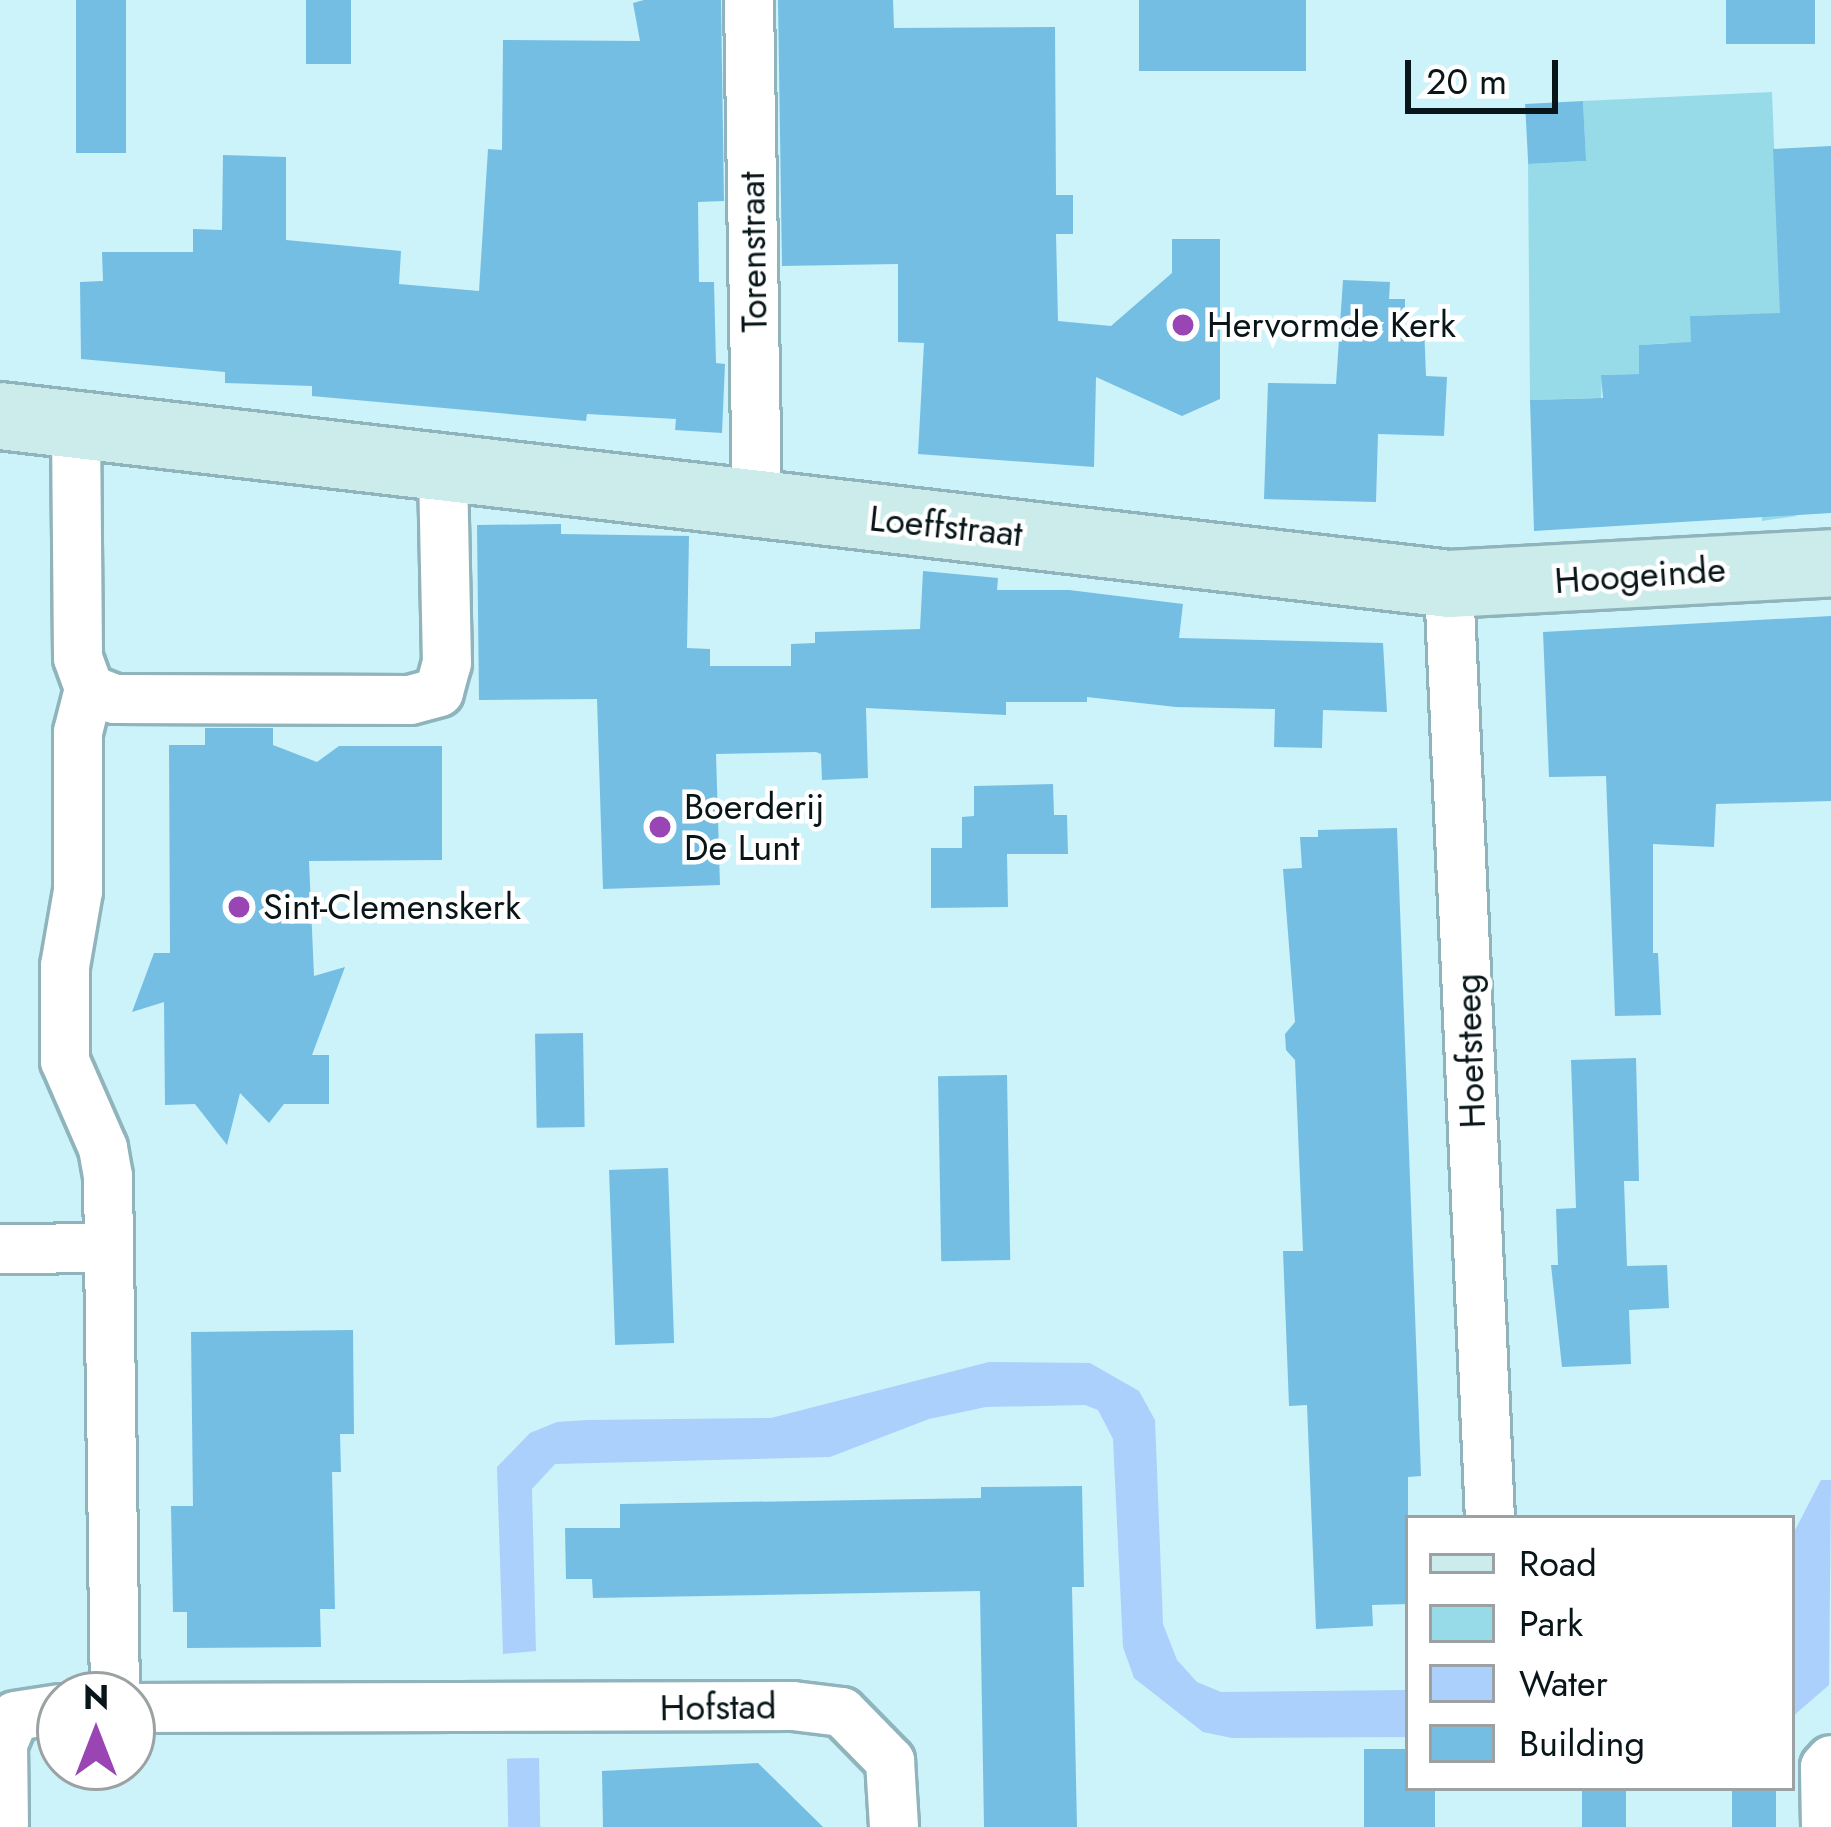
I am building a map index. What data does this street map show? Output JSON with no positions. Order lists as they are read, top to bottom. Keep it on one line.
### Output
{"streets":{"main road":["Loeffstraat","Hoogeinde"],"street":["Torenstraat","Hoefsteeg","Hofstad"]},"crossings":[["Torenstraat","Loeffstraat"],["Loeffstraat","Hoogeinde"],["Loeffstraat","Hoefsteeg"],["Hoogeinde","Hoefsteeg"]],"places":["Hervormde Kerk","Boerderij De Lunt","Sint-Clemenskerk"],"legend":["Road","Park","Water","Building"],"scale_bar":"20 m","north":"top"}
